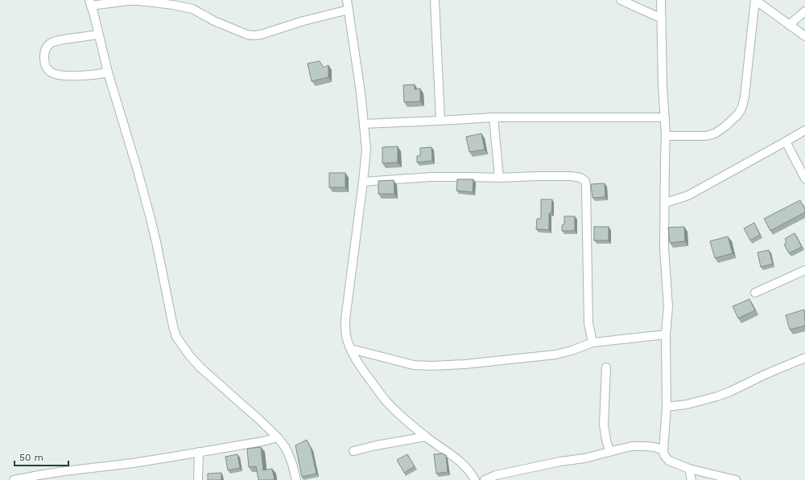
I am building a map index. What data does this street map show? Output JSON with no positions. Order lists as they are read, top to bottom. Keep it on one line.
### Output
{"scale_bar":"50 m"}
